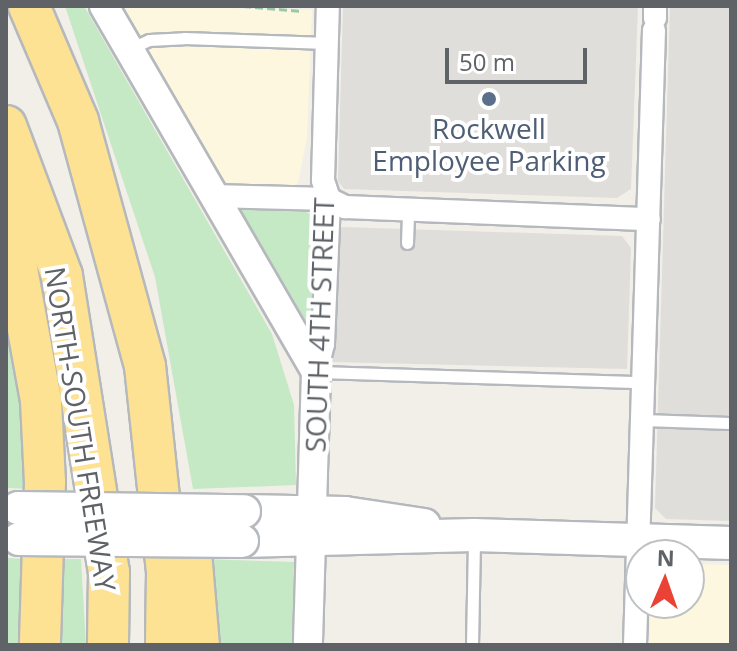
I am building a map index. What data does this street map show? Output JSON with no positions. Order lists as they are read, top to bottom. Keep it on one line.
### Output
{"streets":{"highway":["NORTH-SOUTH FREEWAY"],"street":["SOUTH 4TH STREET"]},"places":["Rockwell Employee Parking"],"scale_bar":"50 m","north":"top"}
